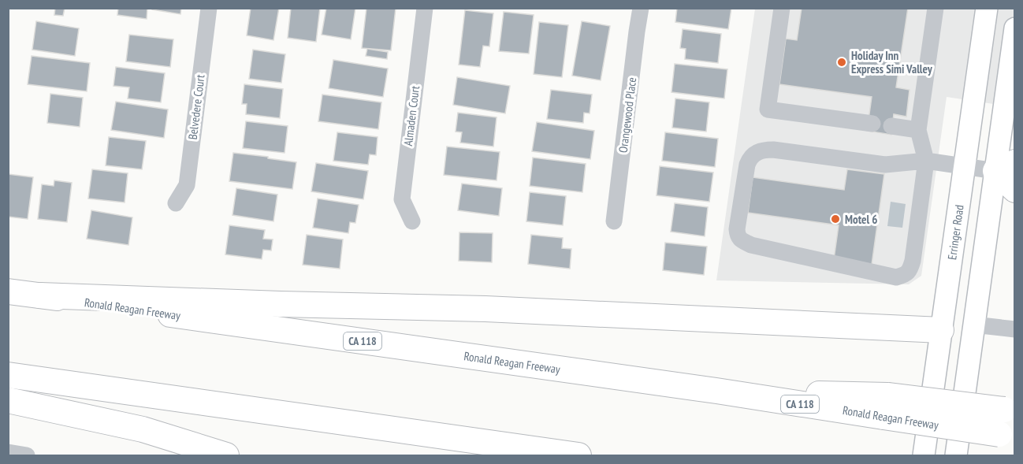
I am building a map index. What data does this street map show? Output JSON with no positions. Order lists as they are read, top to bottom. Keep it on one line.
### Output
{"streets":{"highway":["Ronald Reagan Freeway","CA 118"],"main road":["Erringer Road"],"street":["Belvedere Court","Orangewood Place","Almaden Court"]},"places":["Holiday Inn Express Simi Valley","Motel 6"]}
